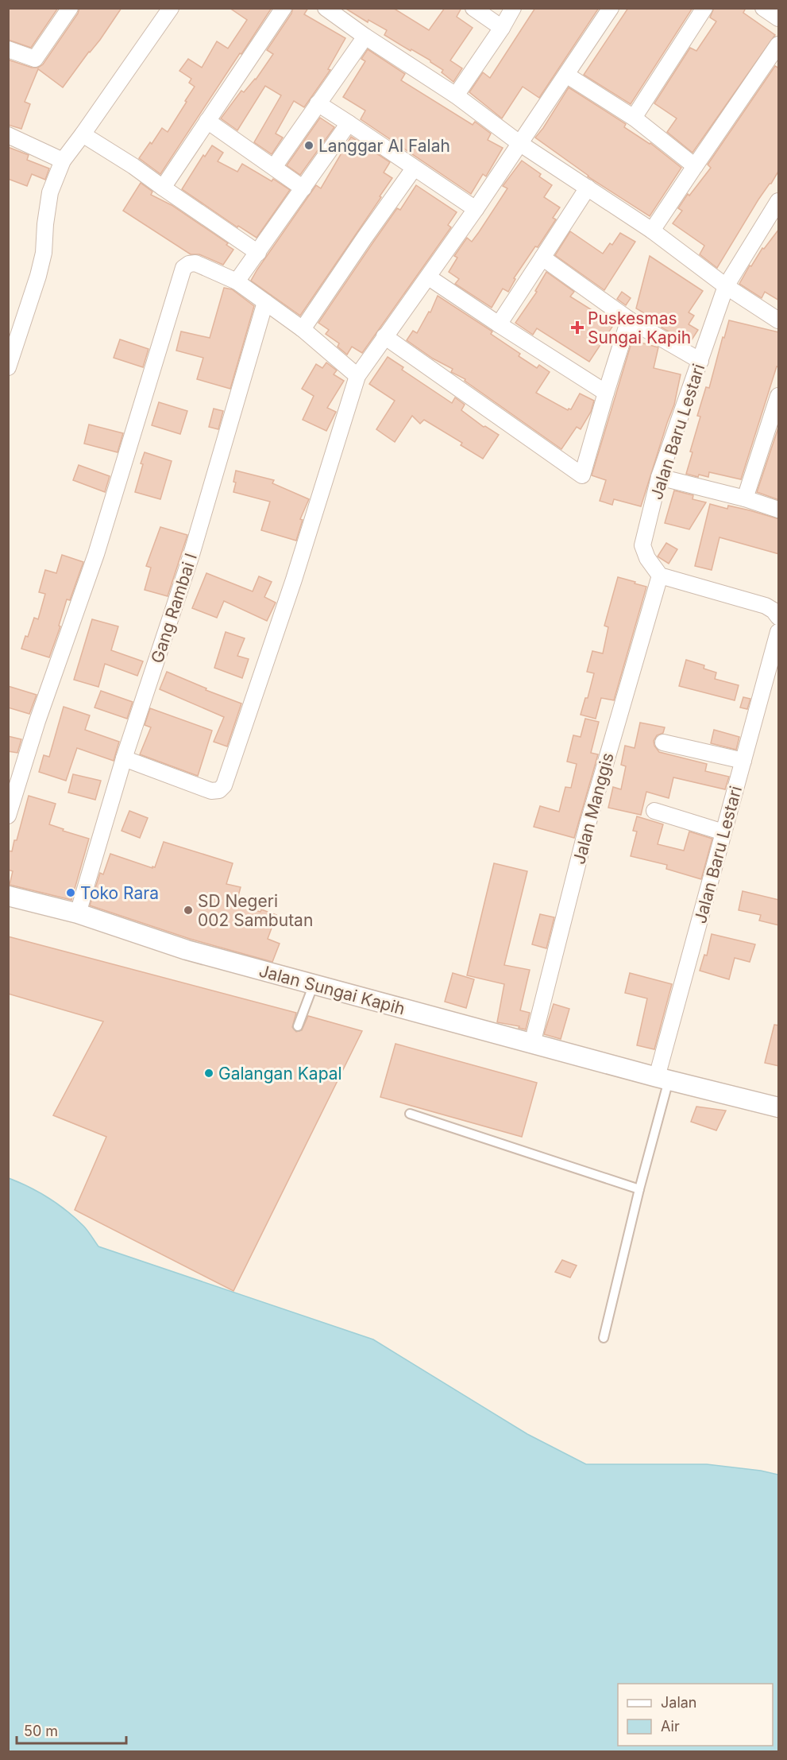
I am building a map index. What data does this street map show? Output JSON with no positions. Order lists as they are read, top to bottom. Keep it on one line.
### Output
{"streets":{"street":["Jalan Baru Lestari","Gang Rambai I","Jalan Manggis","Jalan Sungai Kapih"]},"crossings":[["Jalan Baru Lestari","Jalan Manggis"],["Jalan Baru Lestari","Jalan Sungai Kapih"],["Gang Rambai I","Jalan Sungai Kapih"],["Jalan Manggis","Jalan Sungai Kapih"]],"places":{"other":["Langgar Al Falah","Toko Rara","SD Negeri 002 Sambutan","Galangan Kapal"],"health":["Puskesmas Sungai Kapih"]},"legend":["Jalan","Air"],"scale_bar":"50 m"}
